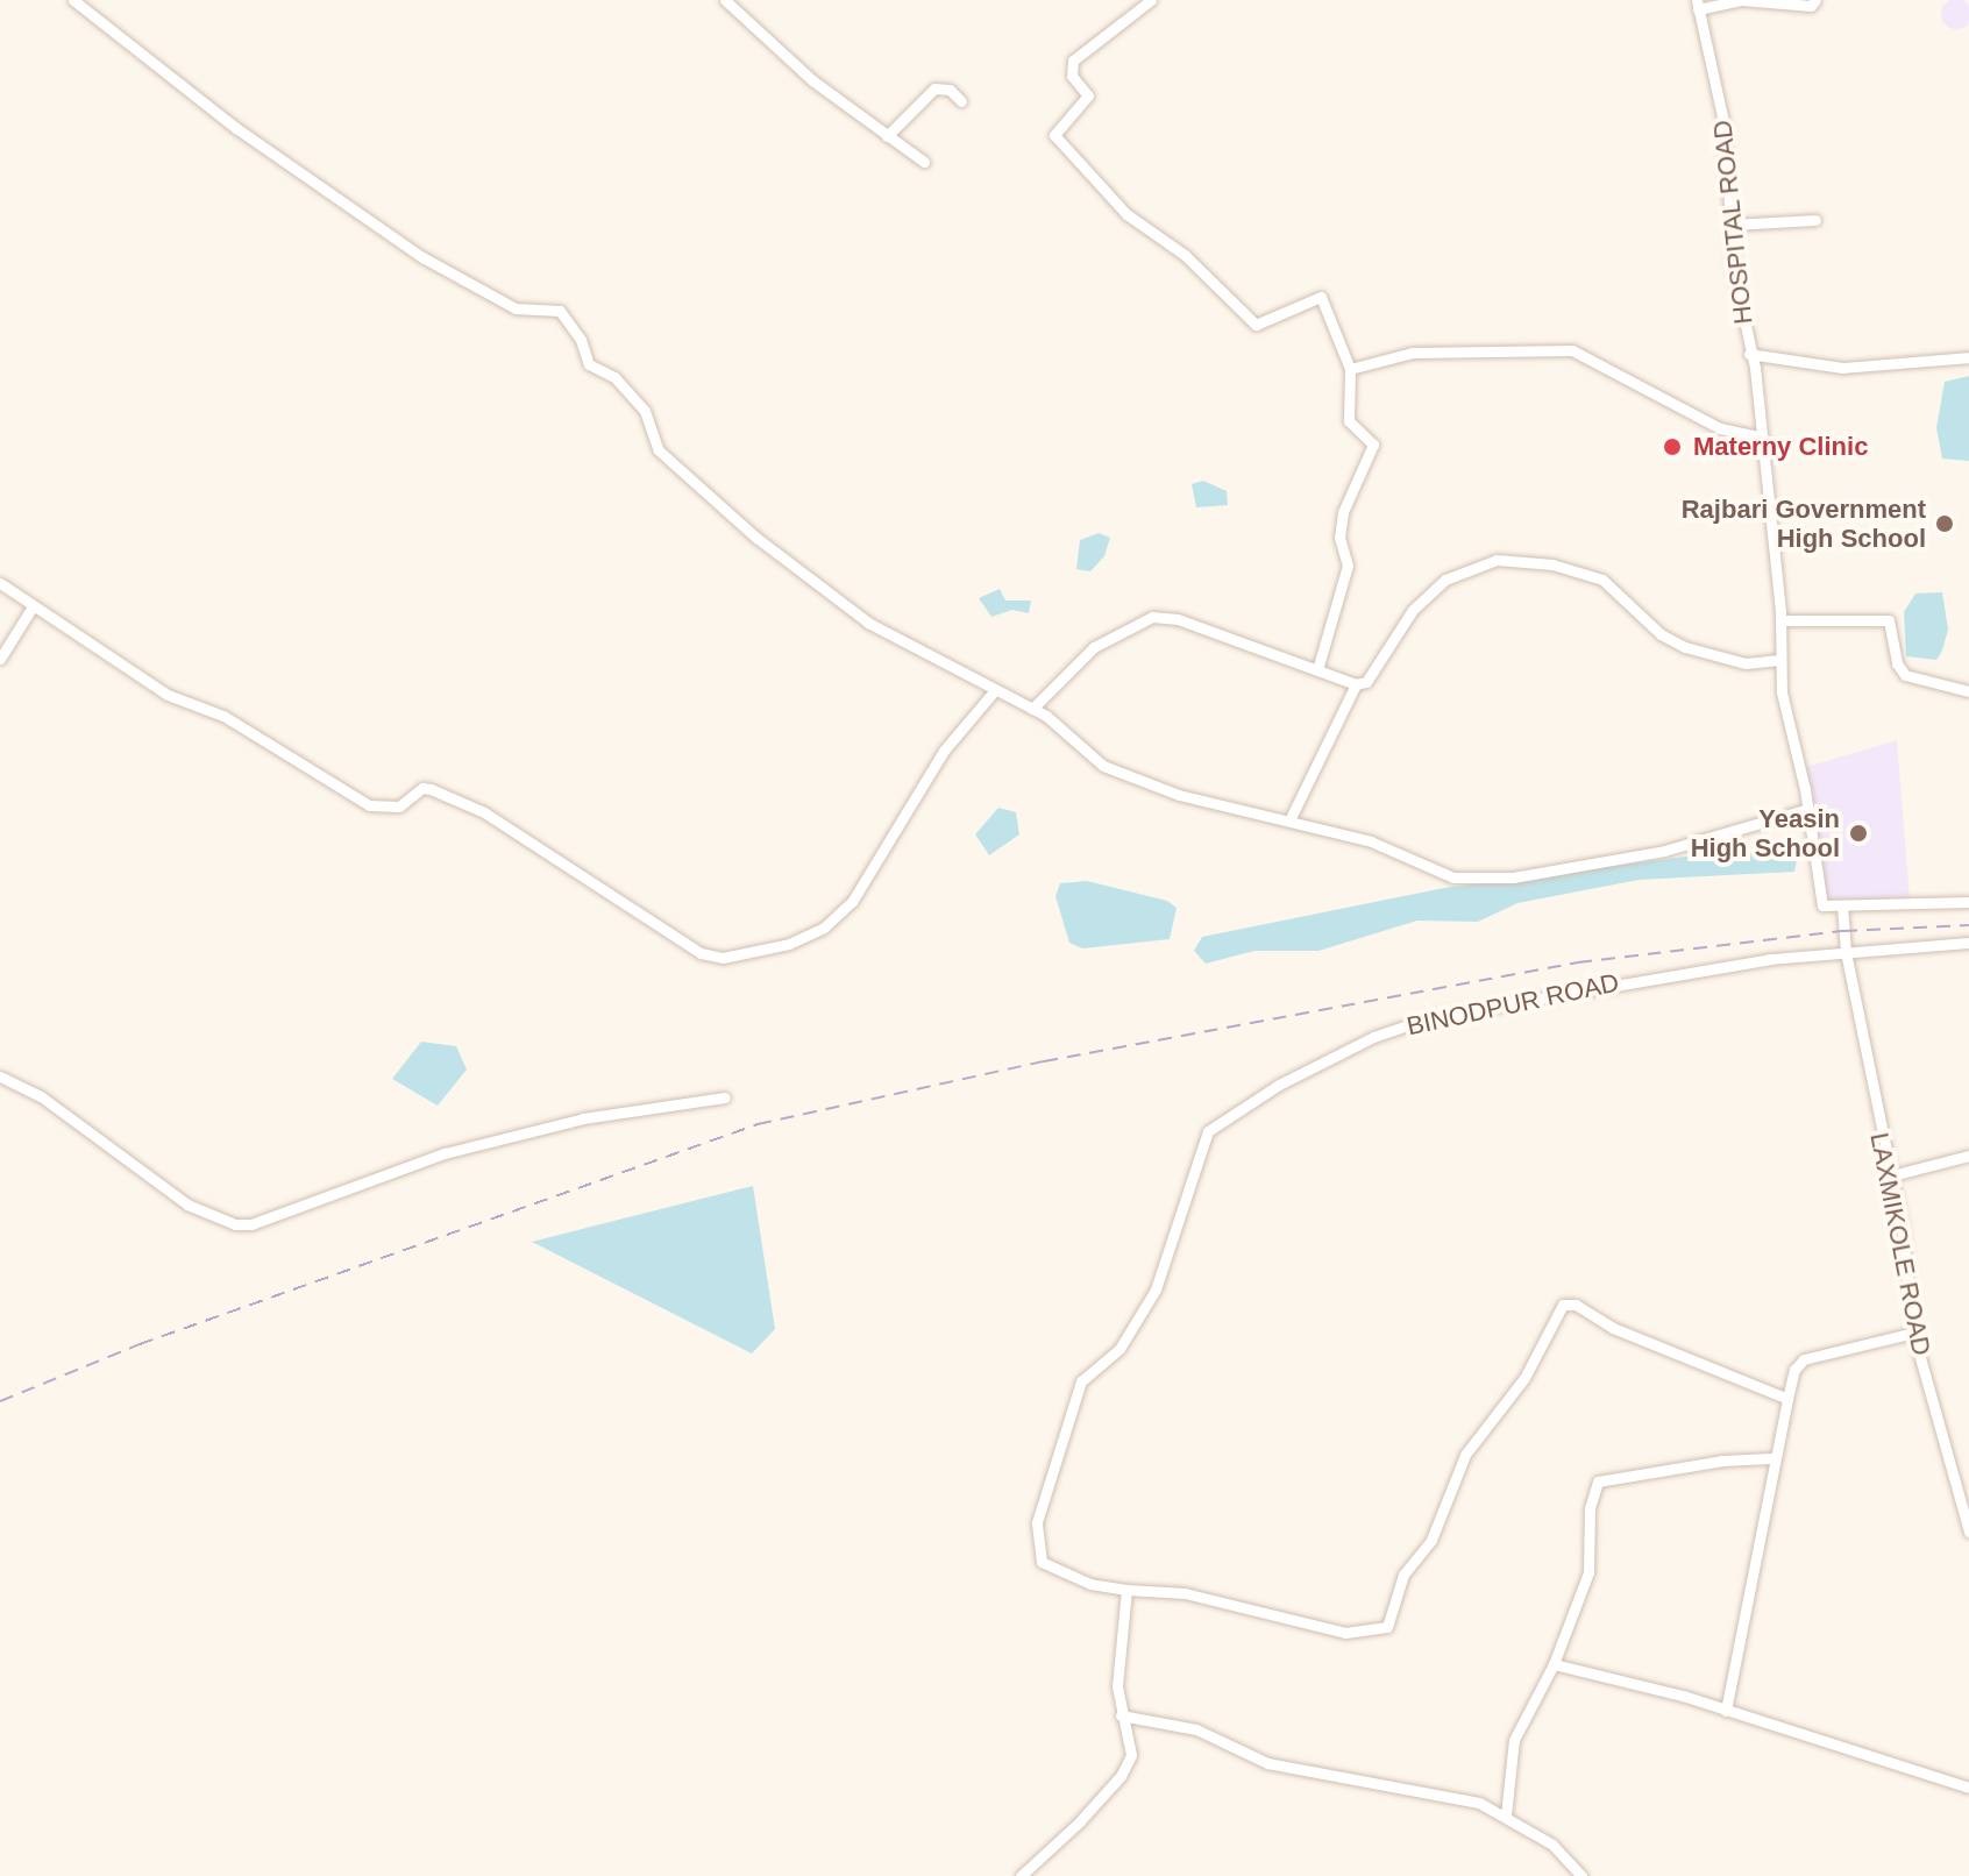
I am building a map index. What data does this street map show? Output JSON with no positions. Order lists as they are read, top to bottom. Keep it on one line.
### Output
{"streets":{"street":["HOSPITAL ROAD","BINODPUR ROAD","LAXMIKOLE ROAD"]},"crossings":[["HOSPITAL ROAD","LAXMIKOLE ROAD"],["BINODPUR ROAD","LAXMIKOLE ROAD"]],"places":["Materny Clinic","Rajbari Government High School","Yeasin High School"]}
